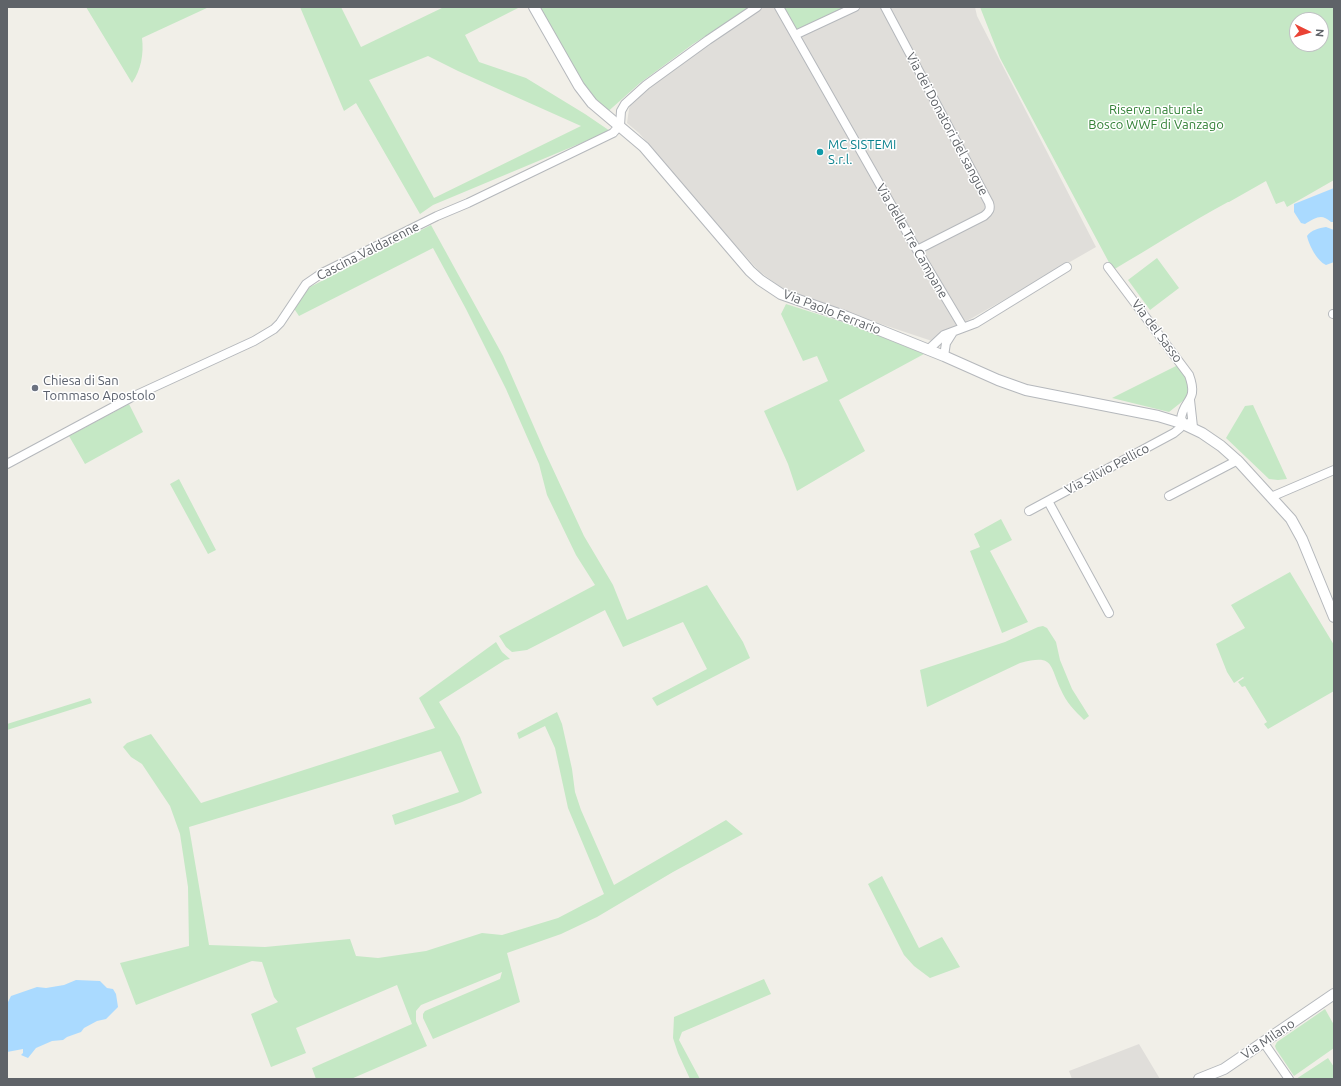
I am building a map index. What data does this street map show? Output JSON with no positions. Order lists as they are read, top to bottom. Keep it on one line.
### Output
{"streets":{"street":["Via dei Donatori del sangue","Via delle Tre Campane","Cascina Valdarenne","Via Paolo Ferrario","Via del Sasso","Via Silvio Pellico","Via Milano"]},"crossings":[["Via dei Donatori del sangue","Via delle Tre Campane"],["Cascina Valdarenne","Via Paolo Ferrario"],["Via Paolo Ferrario","Via del Sasso"],["Via Paolo Ferrario","Via Silvio Pellico"],["Via del Sasso","Via Silvio Pellico"]],"parks":["Riserva naturale Bosco WWF di Vanzago"],"places":["MC SISTEMI S.r.l.","Chiesa di San Tommaso Apostolo"],"north":"right"}
